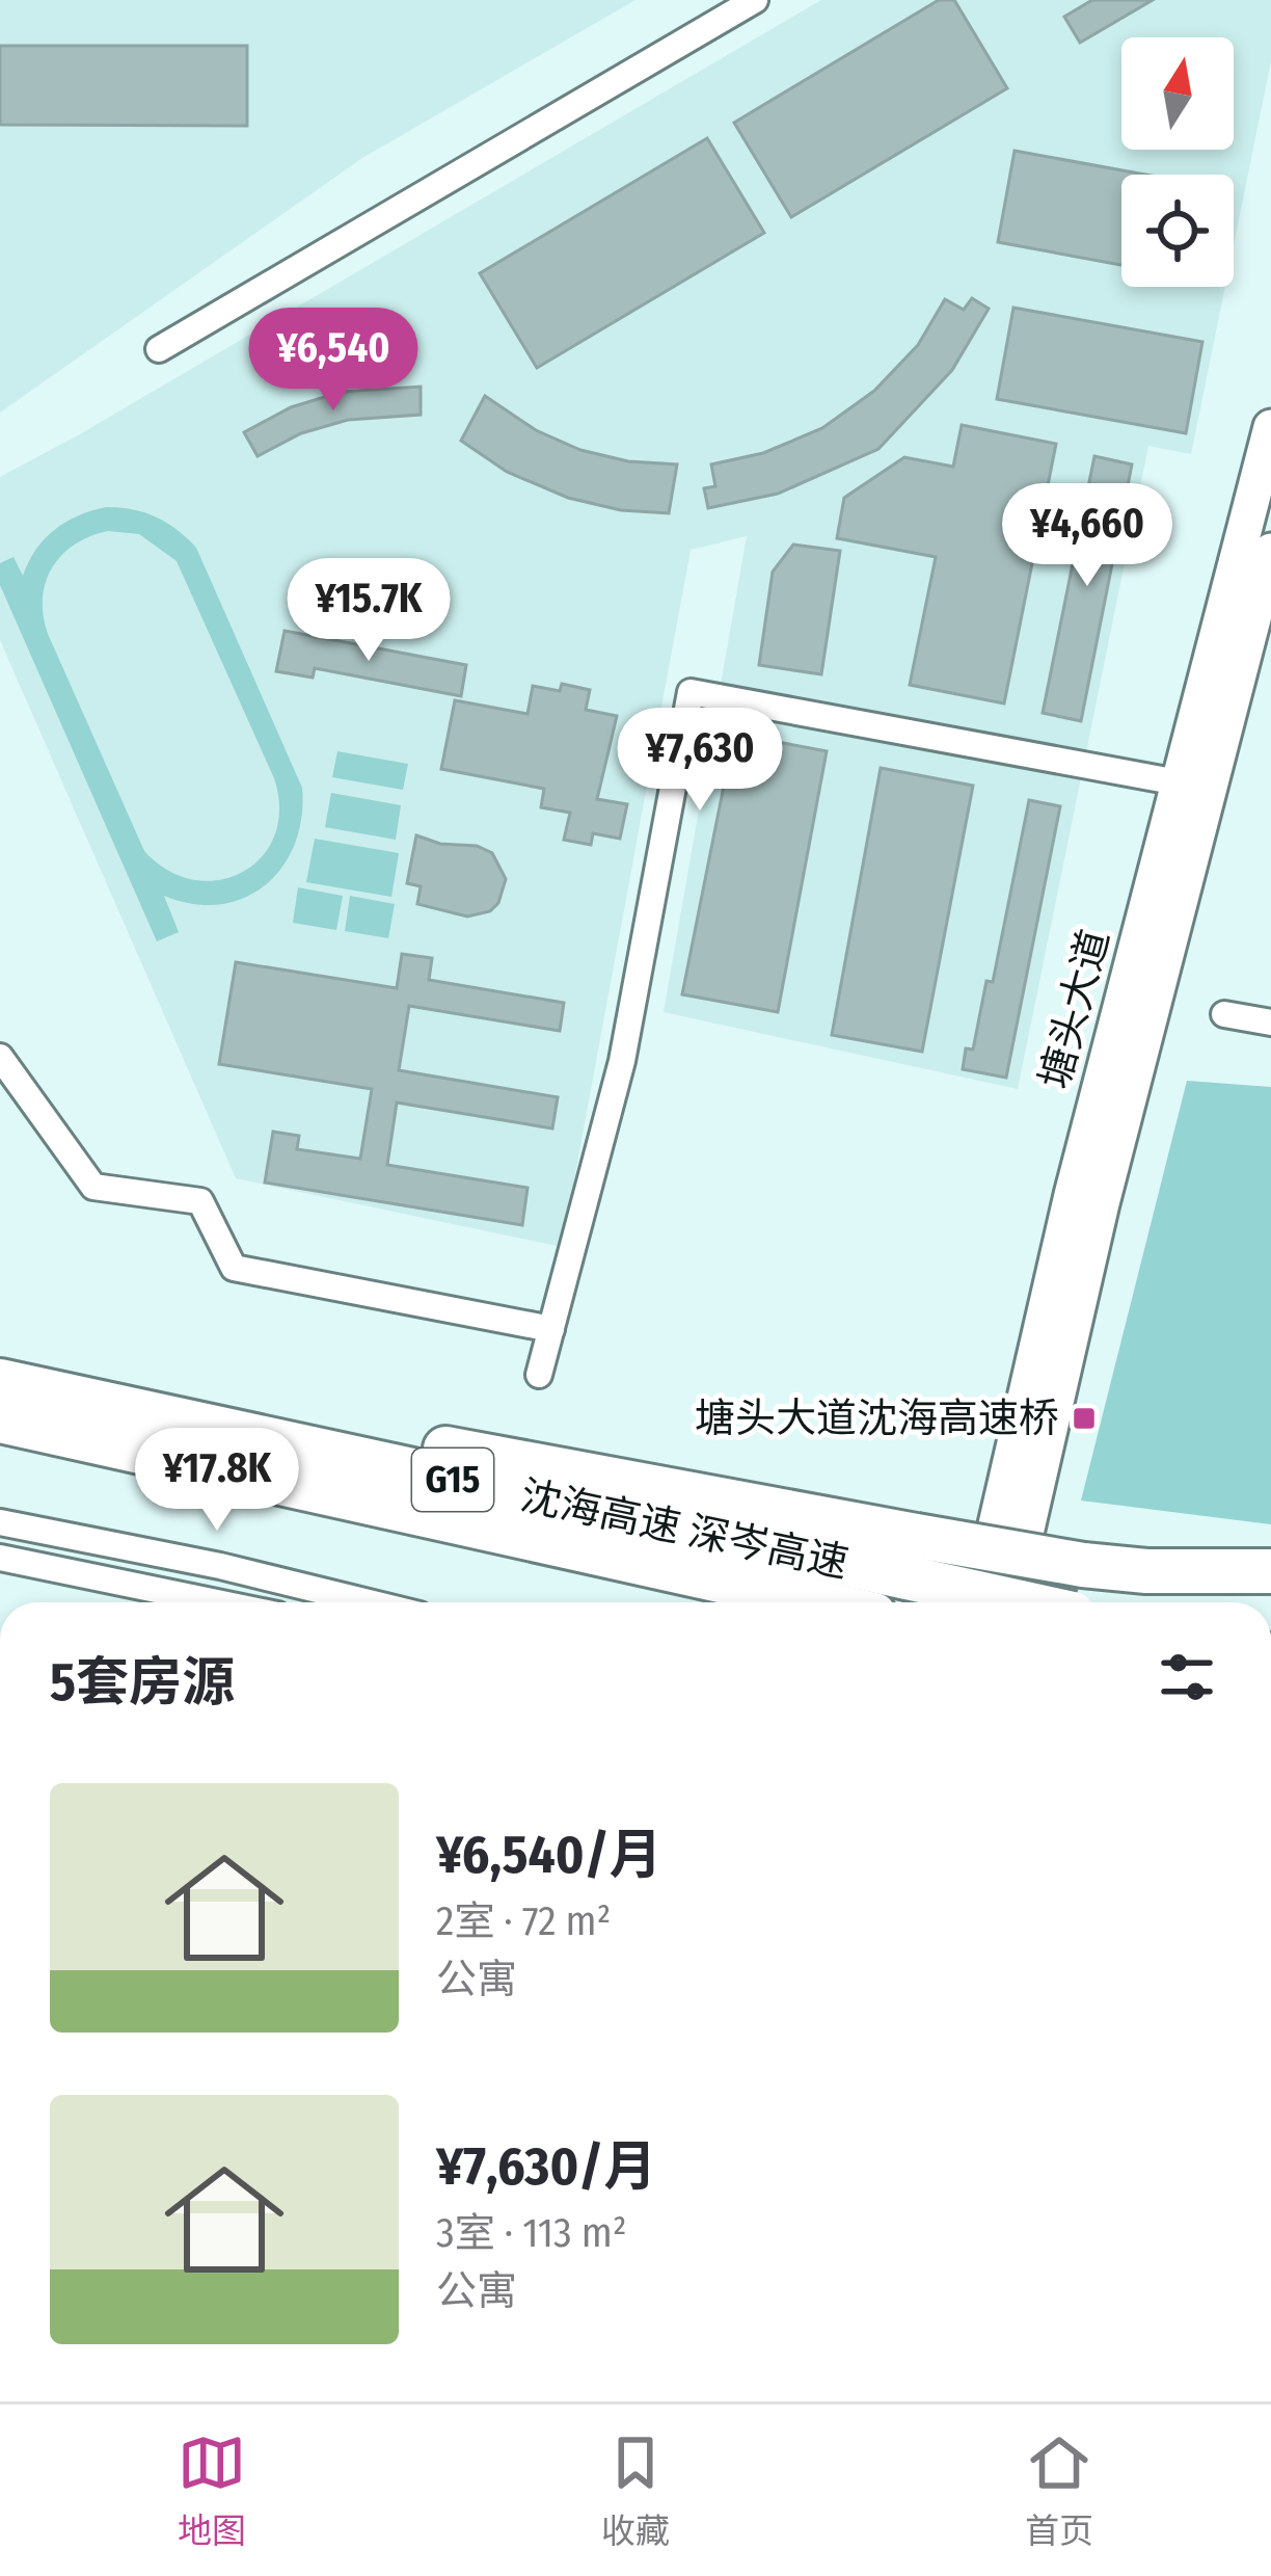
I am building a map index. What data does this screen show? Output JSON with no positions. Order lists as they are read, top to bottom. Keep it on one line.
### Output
{"streets":{"highway":["G15","沈海高速 深岑高速"],"main road":["塘头大道"]},"places":{"transit":["塘头大道沈海高速桥"]},"north":"top","page":{"price":["¥6,540","¥4,660","¥15.7K","¥7,630","¥17.8K"],"heading":"5套房源","list":[{"name":"¥6,540/月","note":"2室 · 72 m² · 公寓"},{"name":"¥7,630/月","note":"3室 · 113 m² · 公寓"}],"tabs":["地图","收藏","首页"]}}
